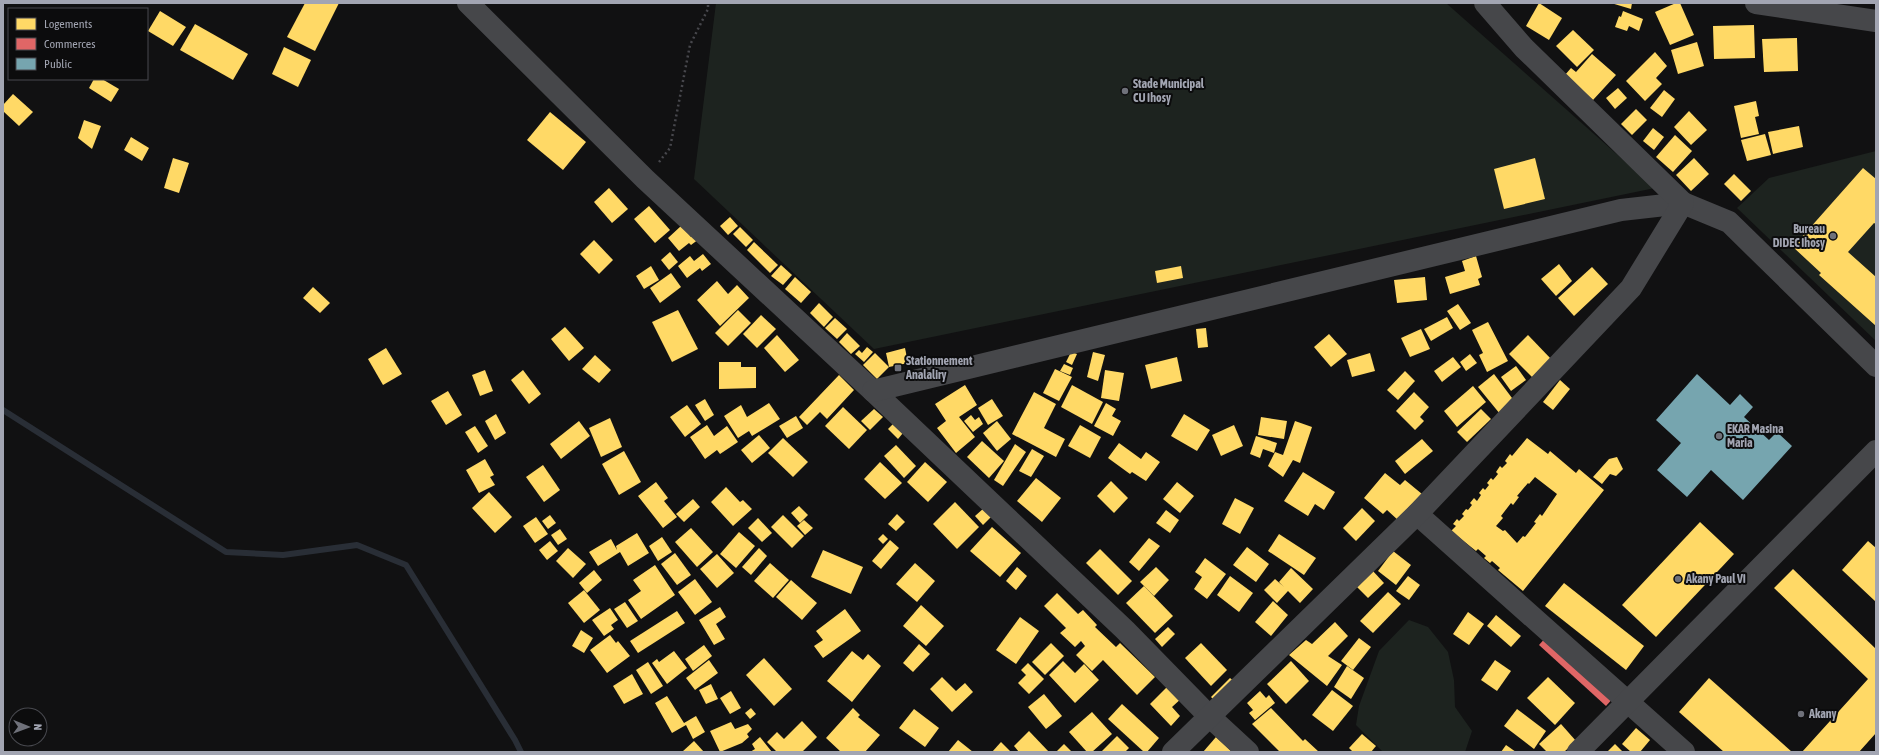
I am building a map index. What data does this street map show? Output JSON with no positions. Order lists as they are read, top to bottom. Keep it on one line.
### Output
{"places":{"other":["Stade Municipal CU Ihosy","Bureau DIDEC Ihosy","EKAR Masina Maria","Akany Paul VI","Akany"],"transit":["Stationnement Analaliry"]},"legend":["Logements","Commerces","Public"],"north":"right"}
